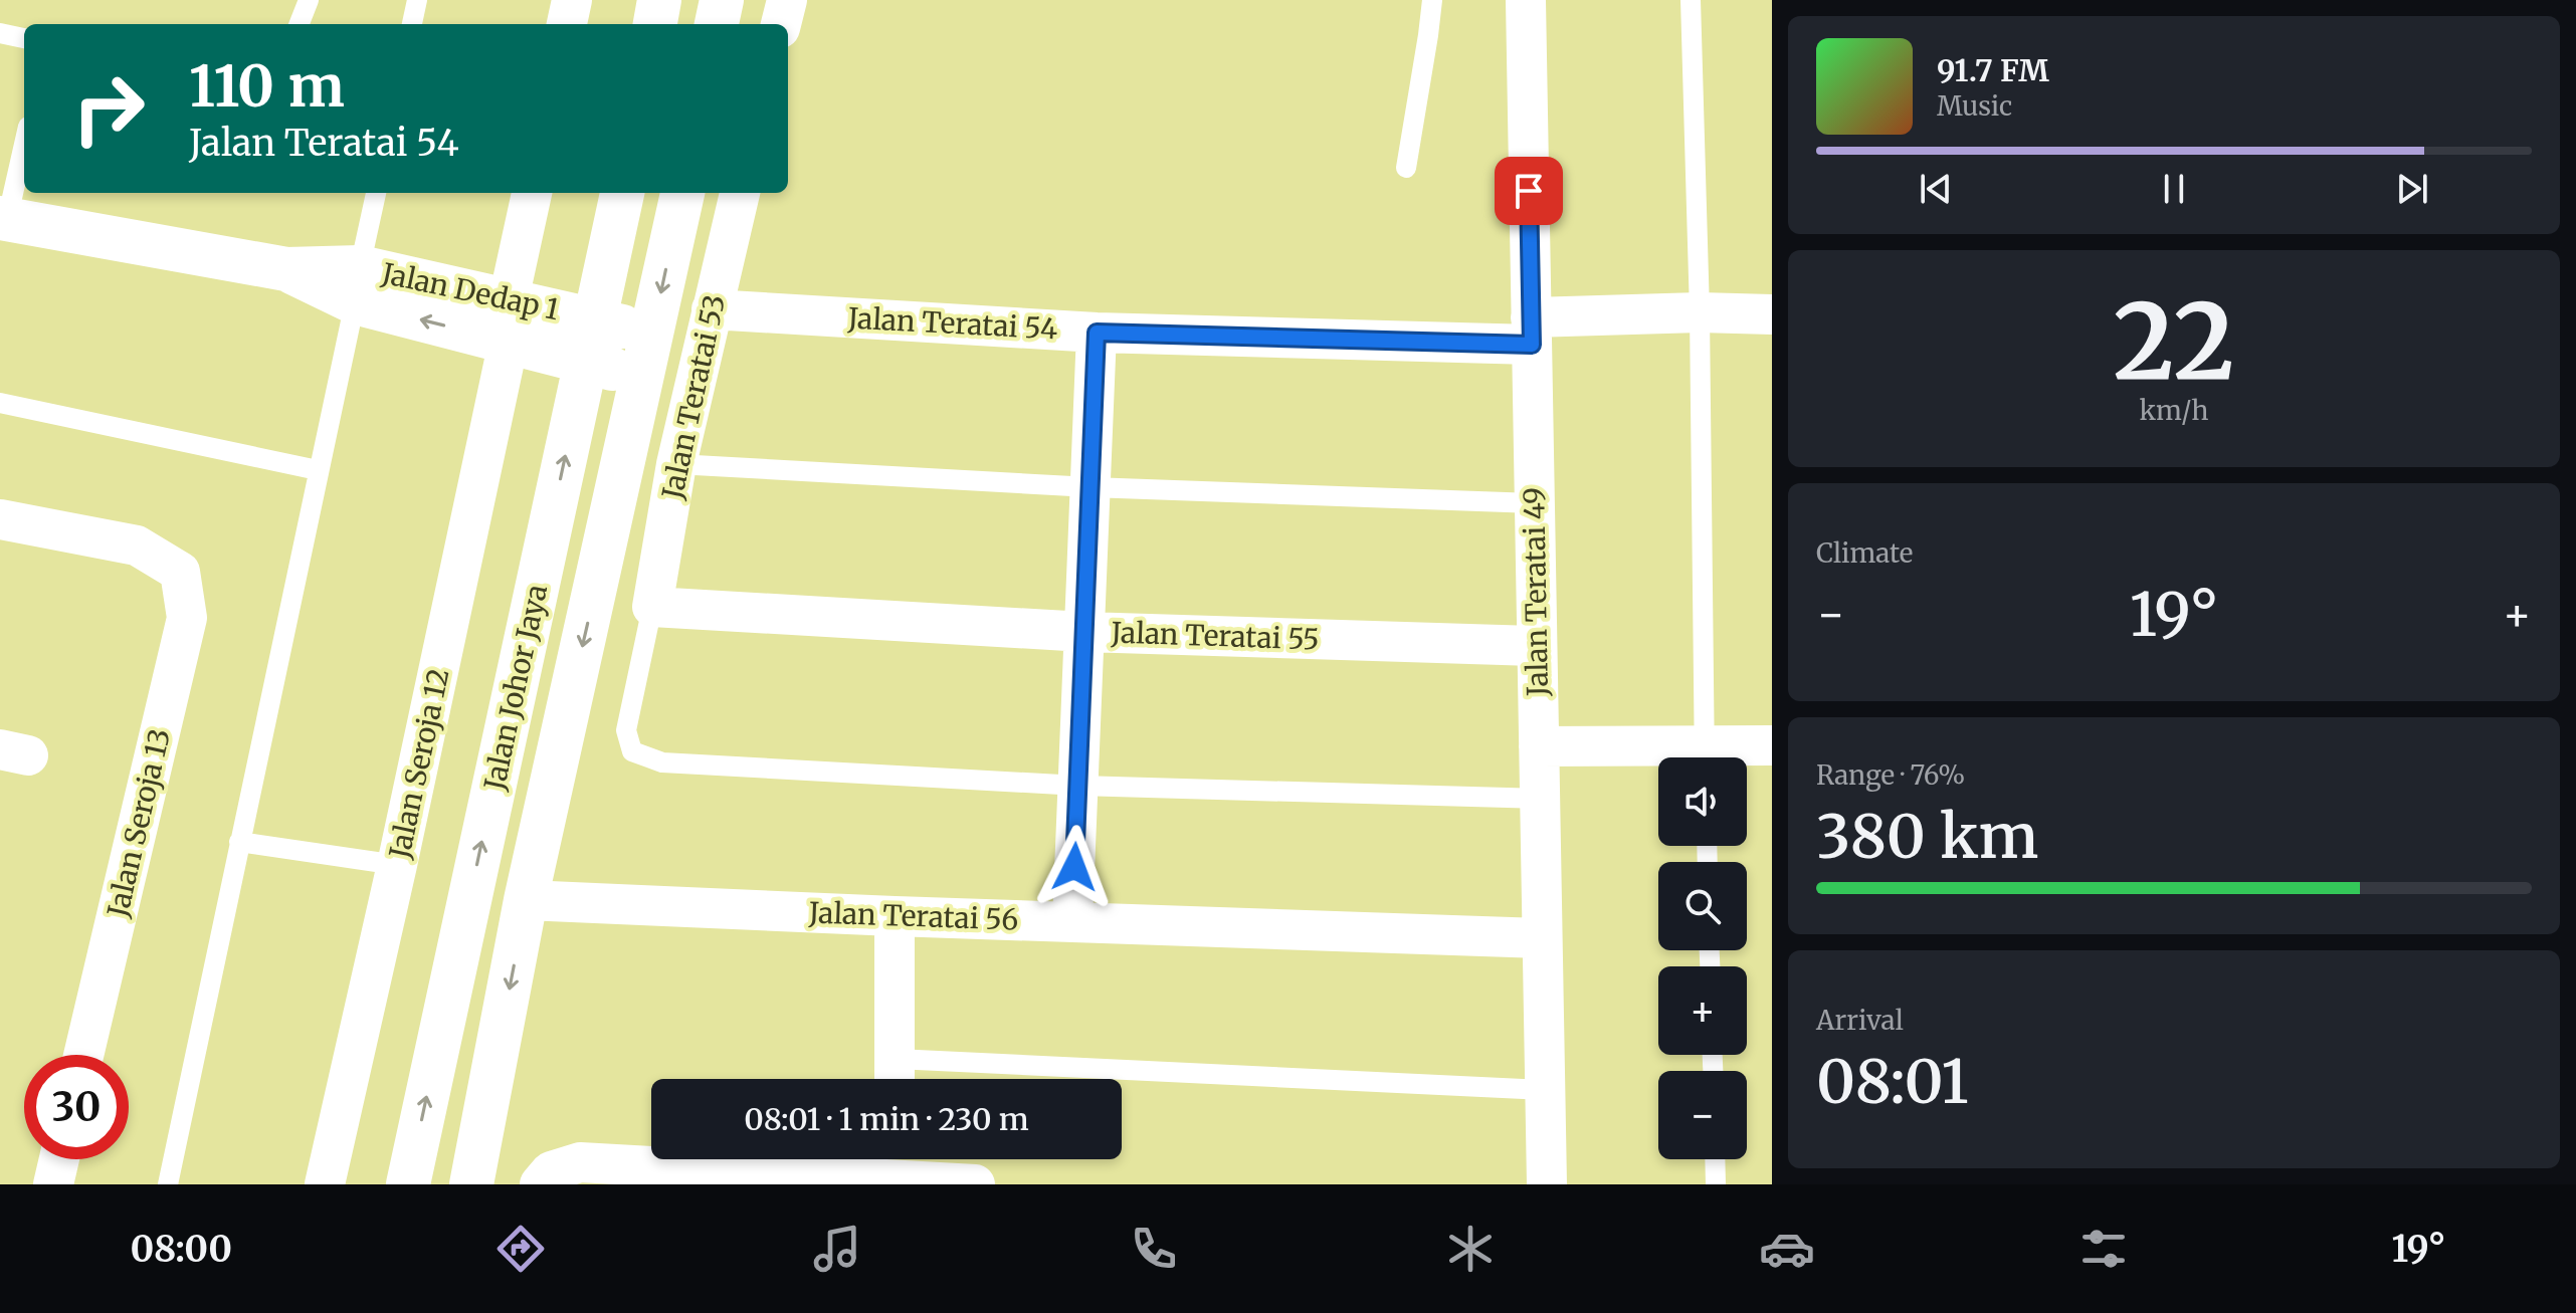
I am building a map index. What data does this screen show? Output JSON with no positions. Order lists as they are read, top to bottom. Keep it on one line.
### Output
{"streets":{"main road":["Jalan Dedap 1","Jalan Johor Jaya"],"street":["Jalan Teratai 54","Jalan Teratai 53","Jalan Teratai 49","Jalan Teratai 55","Jalan Seroja 12","Jalan Seroja 13","Jalan Teratai 56"]},"crossings":[["Jalan Dedap 1","Jalan Johor Jaya"],["Jalan Dedap 1","Jalan Seroja 12"],["Jalan Teratai 54","Jalan Teratai 53"],["Jalan Teratai 54","Jalan Teratai 49"],["Jalan Teratai 53","Jalan Teratai 55"],["Jalan Teratai 49","Jalan Teratai 55"],["Jalan Teratai 49","Jalan Teratai 56"],["Jalan Johor Jaya","Jalan Teratai 56"]],"page":{"turn":["110 m","Jalan Teratai 54"],"song":["91.7 FM","Music"],"tile":[["22","km/h"],"Climate",["Range · 76%","380 km"],["Arrival","08:01"]],"heat":["−","19°","+"],"map_buttons":["+","−"],"limit":"30","trip":"08:01 · 1 min · 230 m","tabs":["08:00","19°"]}}
